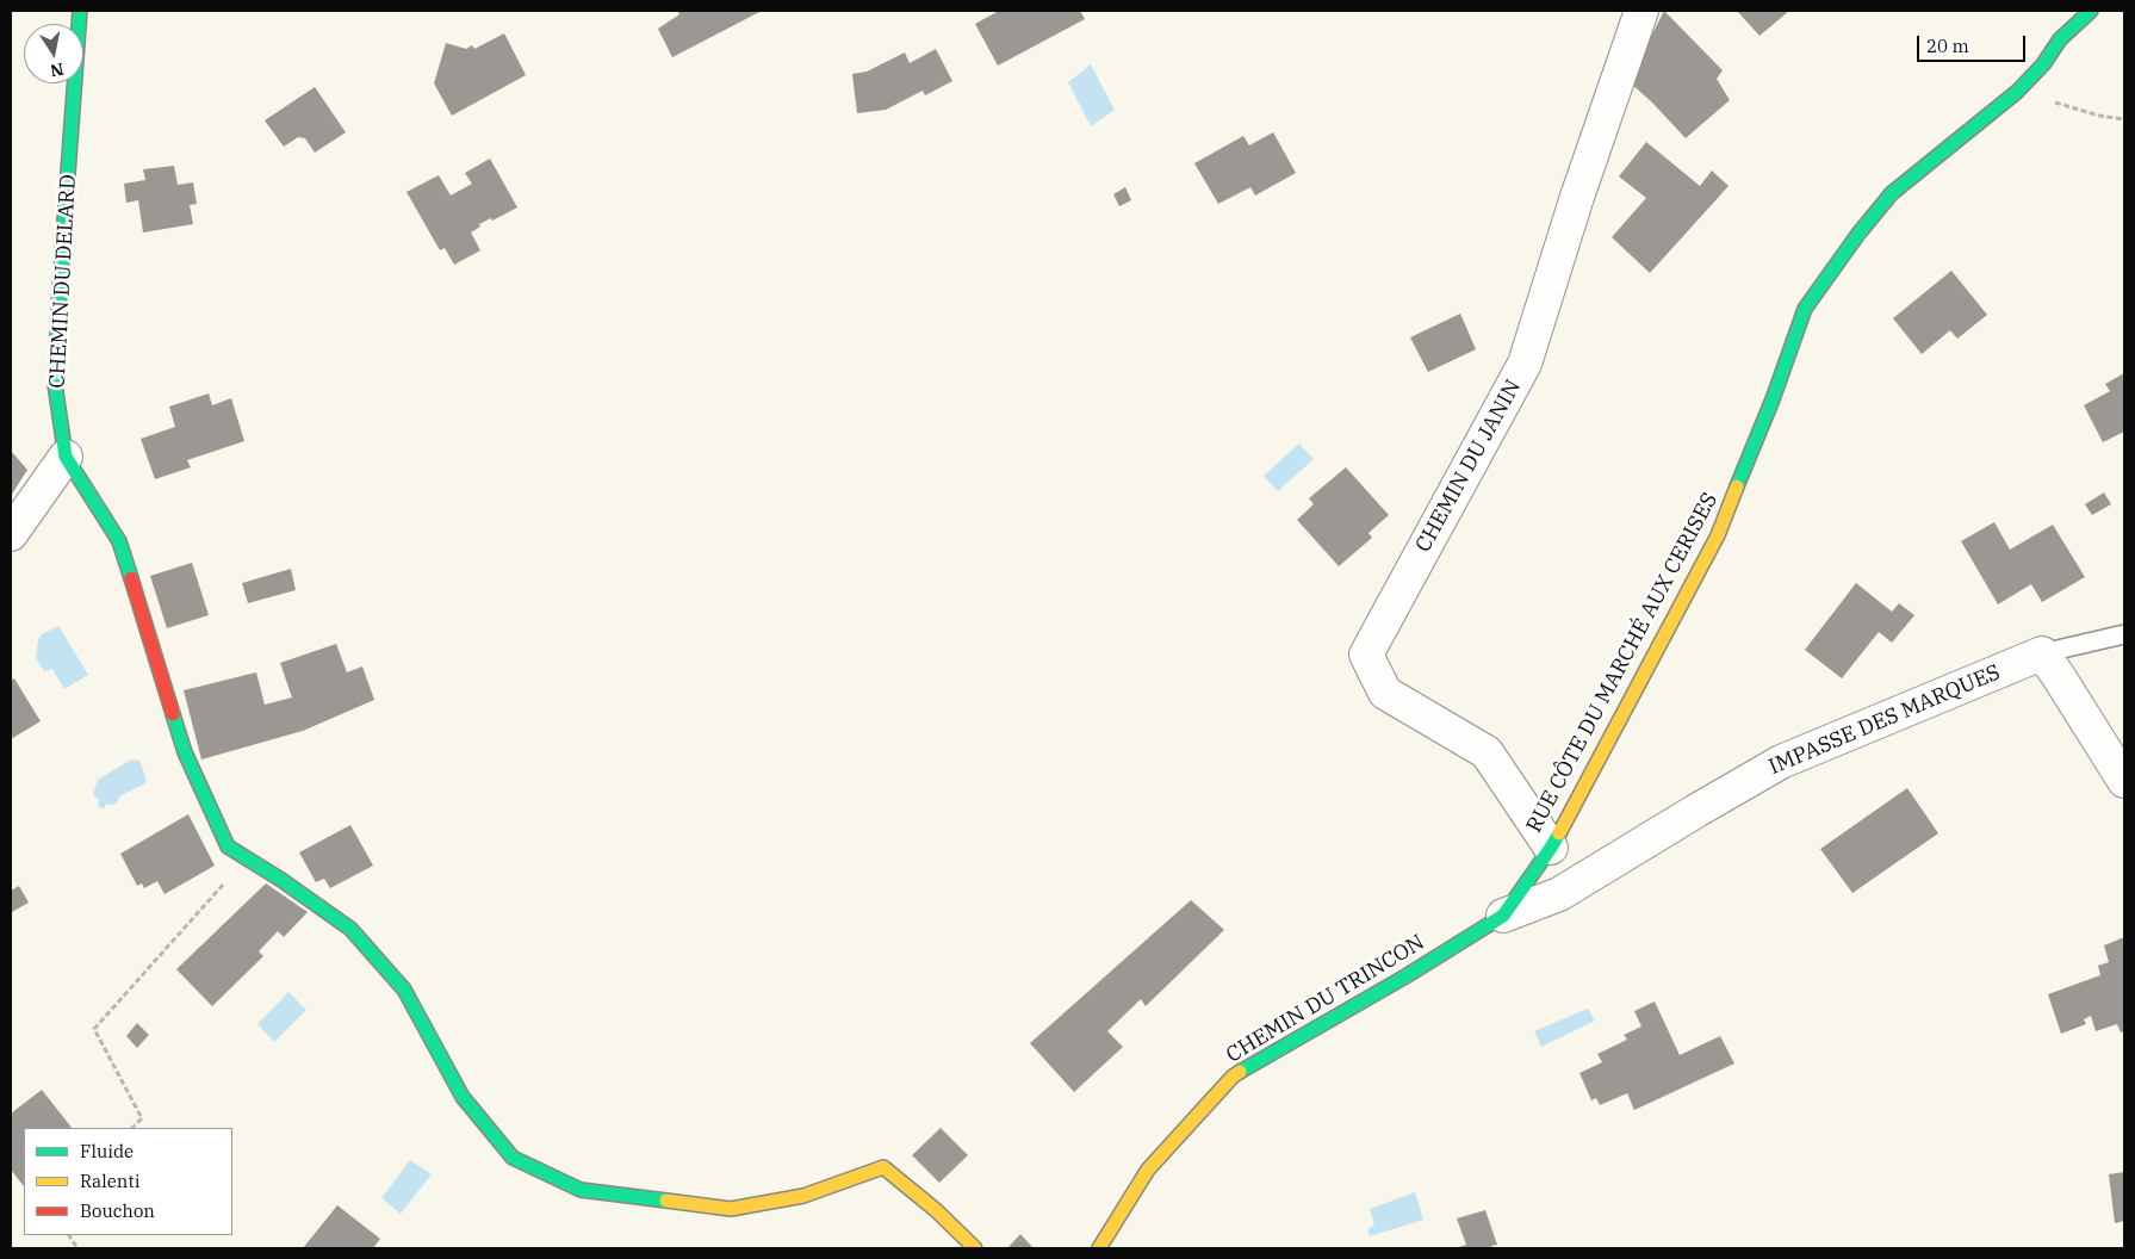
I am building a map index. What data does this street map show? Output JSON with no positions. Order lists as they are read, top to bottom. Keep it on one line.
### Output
{"streets":{"street":["CHEMIN DU DELARD","CHEMIN DU JANIN","RUE CÔTE DU MARCHÉ AUX CERISES","IMPASSE DES MARQUES","CHEMIN DU TRINCON"]},"crossings":[["CHEMIN DU JANIN","RUE CÔTE DU MARCHÉ AUX CERISES"],["RUE CÔTE DU MARCHÉ AUX CERISES","IMPASSE DES MARQUES"],["RUE CÔTE DU MARCHÉ AUX CERISES","CHEMIN DU TRINCON"],["IMPASSE DES MARQUES","CHEMIN DU TRINCON"]],"legend":["Fluide","Ralenti","Bouchon"],"scale_bar":"20 m","north":"bottom"}
